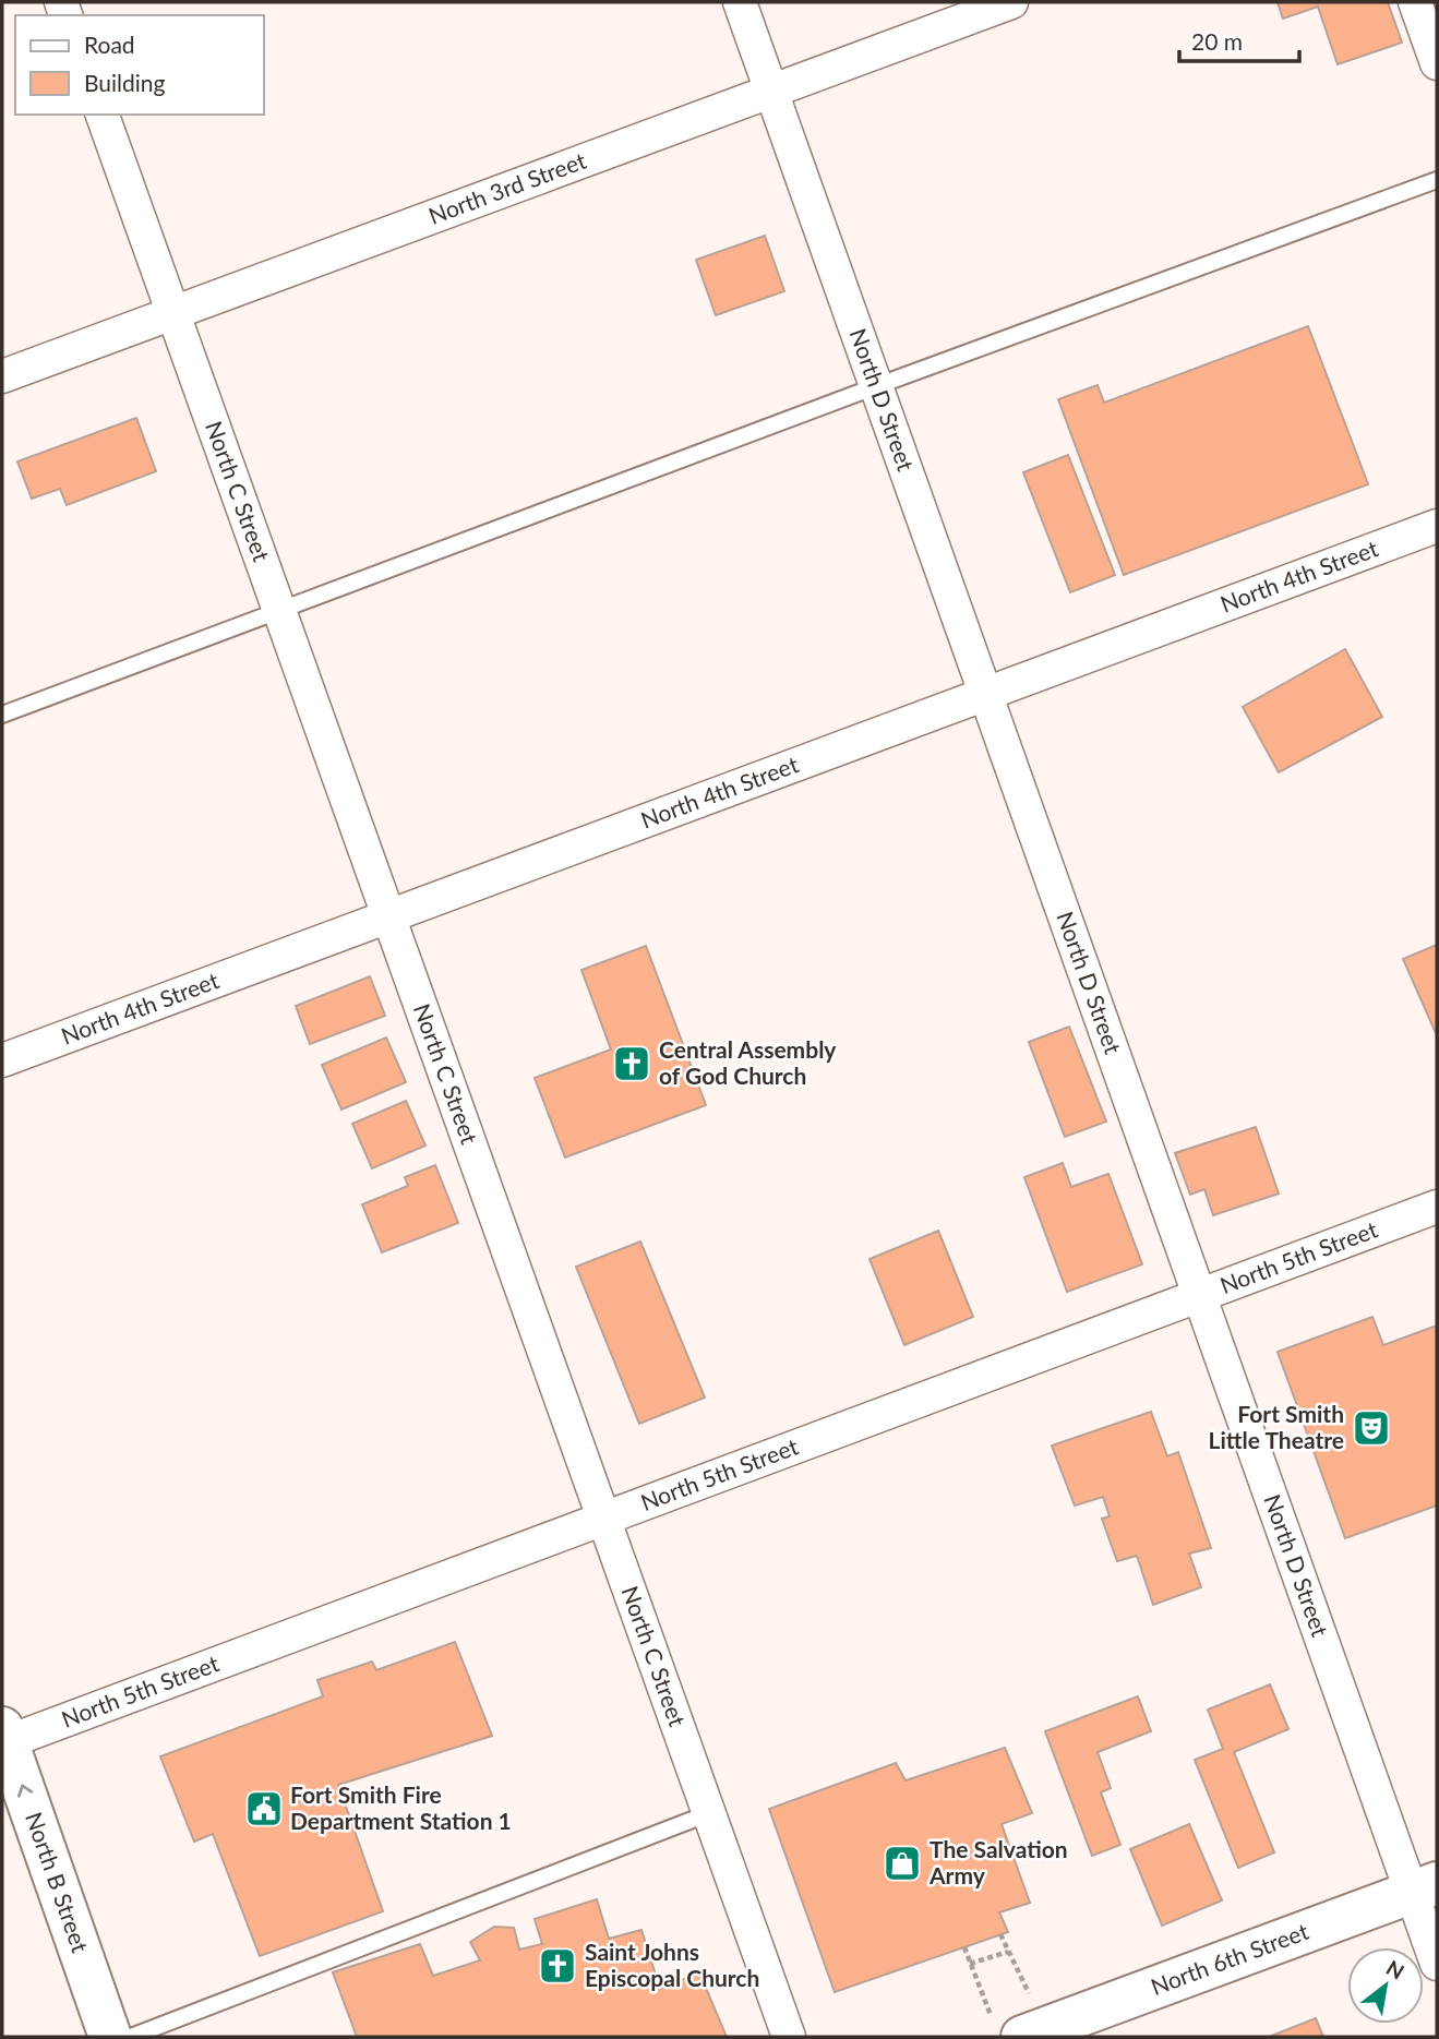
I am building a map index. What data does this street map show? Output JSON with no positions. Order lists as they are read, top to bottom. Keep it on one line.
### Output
{"streets":{"street":["North 3rd Street","North D Street","North C Street","North 4th Street","North 5th Street","North B Street","North 6th Street"]},"crossings":[["North 3rd Street","North D Street"],["North 3rd Street","North C Street"],["North D Street","North 4th Street"],["North D Street","North 5th Street"],["North D Street","North 6th Street"],["North C Street","North 4th Street"],["North C Street","North 5th Street"],["North 5th Street","North B Street"]],"one_way":["North B Street"],"places":{"church":["Central Assembly of God Church","Saint Johns Episcopal Church"],"theatre":["Fort Smith Little Theatre"],"public building":["Fort Smith Fire Department Station 1"],"shop":["The Salvation Army"]},"legend":["Road","Building"],"scale_bar":"20 m","north":"top right"}
